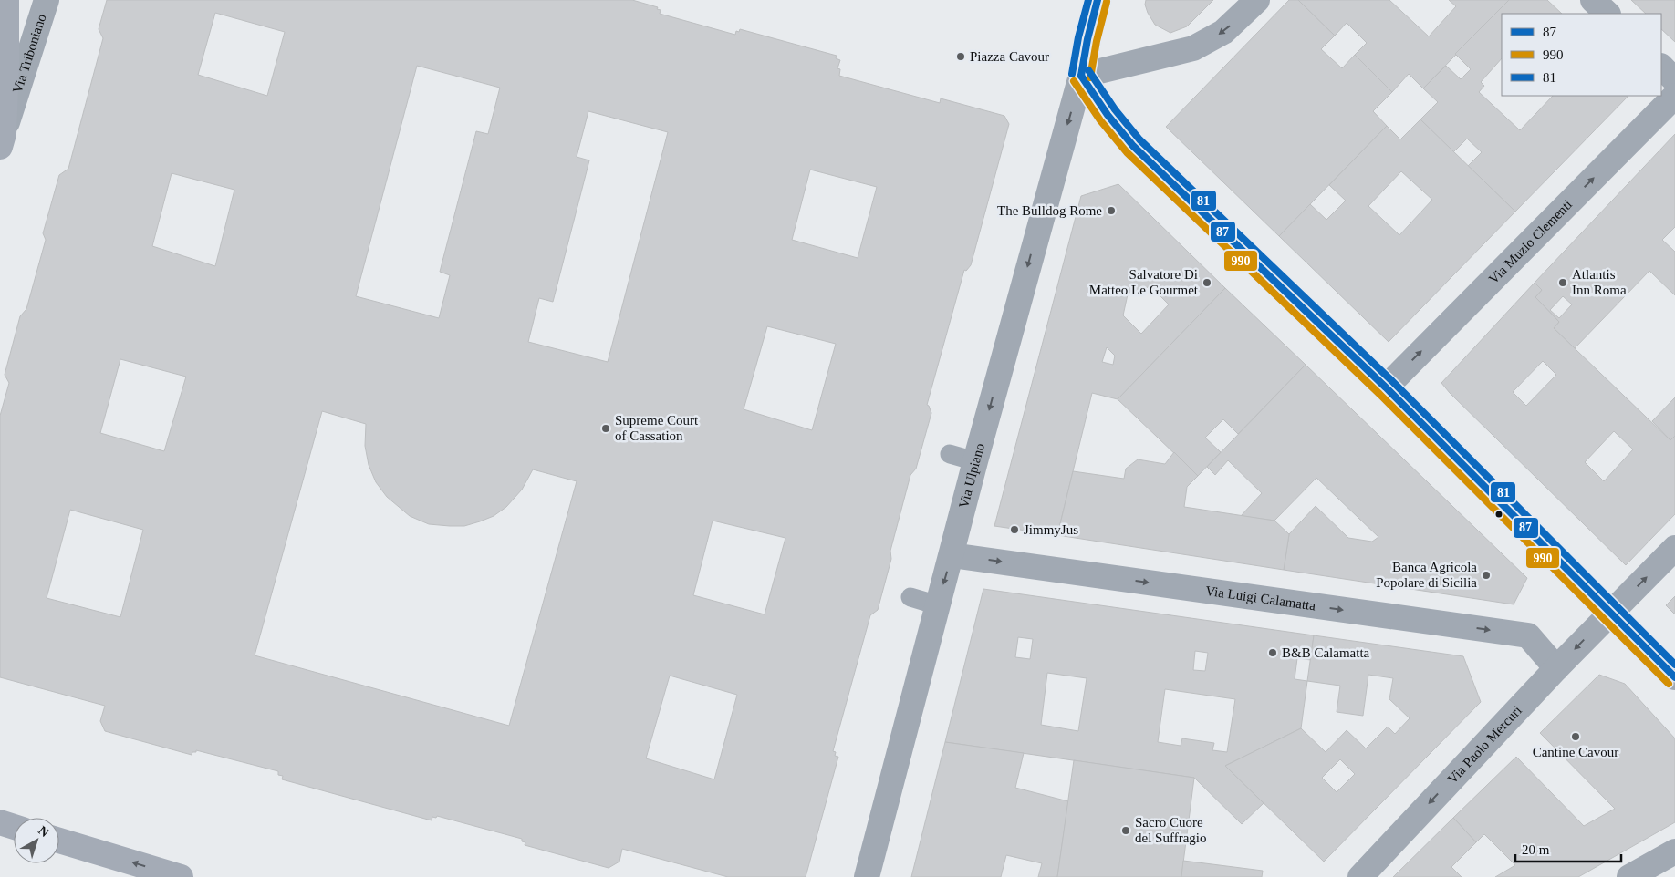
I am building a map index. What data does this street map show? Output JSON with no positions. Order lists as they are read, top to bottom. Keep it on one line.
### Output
{"streets":{"main road":["Via Triboniano"],"street":["Via Muzio Clementi","Via Ulpiano","Via Luigi Calamatta","Via Paolo Mercuri"]},"crossings":[["Via Ulpiano","Via Luigi Calamatta"],["Via Luigi Calamatta","Via Paolo Mercuri"]],"one_way":["Via Muzio Clementi","Via Ulpiano","Via Luigi Calamatta"],"places":["Piazza Cavour","The Bulldog Rome","Salvatore Di Matteo Le Gourmet","Atlantis Inn Roma","Supreme Court of Cassation","JimmyJus","Banca Agricola Popolare di Sicilia","B&B Calamatta","Cantine Cavour","Sacro Cuore del Suffragio"],"lines":["transit line 87","transit line 81","transit line 990"],"legend":["87","990","81"],"scale_bar":"20 m","north":"top right"}
